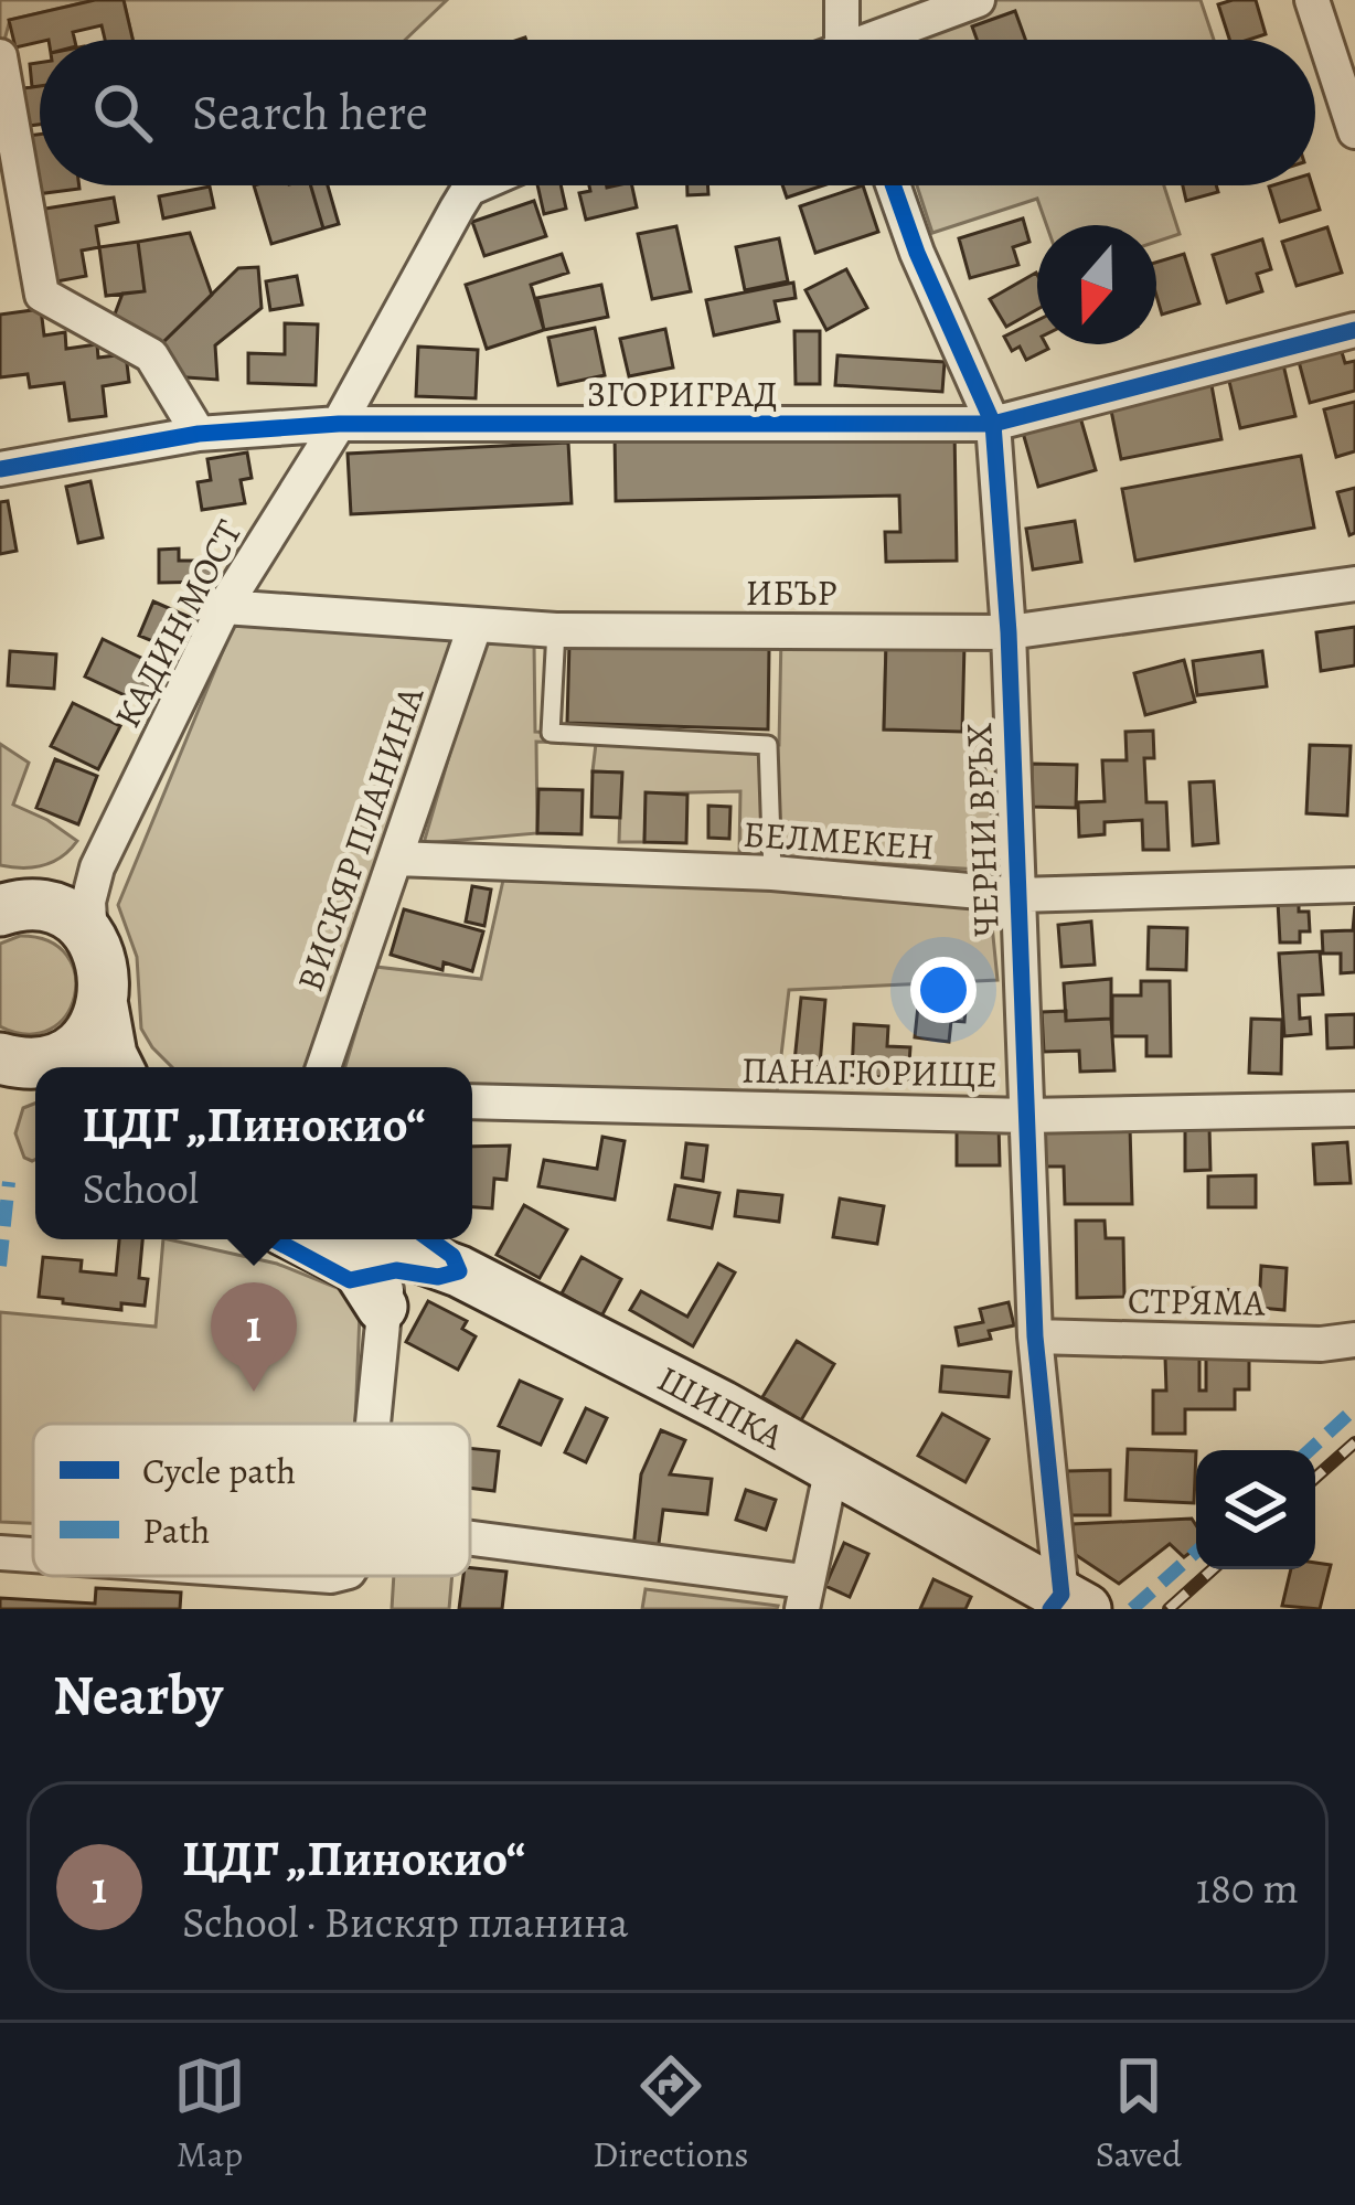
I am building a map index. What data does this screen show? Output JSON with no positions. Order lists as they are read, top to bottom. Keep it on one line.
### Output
{"streets":{"main road":["ШИПКА"],"street":["ЗГОРИГРАД","ИБЪР","КАДИН МОСТ","ЧЕРНИ ВРЪХ","ВИСКЯР ПЛАНИНА","БЕЛМЕКЕН","ПАНАГЮРИЩЕ","СТРЯМА"]},"crossings":[["ЗГОРИГРАД","КАДИН МОСТ"],["ЗГОРИГРАД","ЧЕРНИ ВРЪХ"],["ИБЪР","КАДИН МОСТ"],["ИБЪР","ЧЕРНИ ВРЪХ"],["ИБЪР","ВИСКЯР ПЛАНИНА"],["ЧЕРНИ ВРЪХ","БЕЛМЕКЕН"],["ЧЕРНИ ВРЪХ","ПАНАГЮРИЩЕ"],["ЧЕРНИ ВРЪХ","СТРЯМА"],["ЧЕРНИ ВРЪХ","ШИПКА"],["ВИСКЯР ПЛАНИНА","БЕЛМЕКЕН"]],"legend":["Cycle path","Path"],"north":"bottom","page":{"search":"Search here","popup":["ЦДГ „Пинокио“","School"],"pins":"1","heading":"Nearby","list":[{"mark":"1","name":"ЦДГ „Пинокио“","note":"School · Вискяр планина","value":"180 m"}],"nav":["Map","Directions","Saved"]}}
